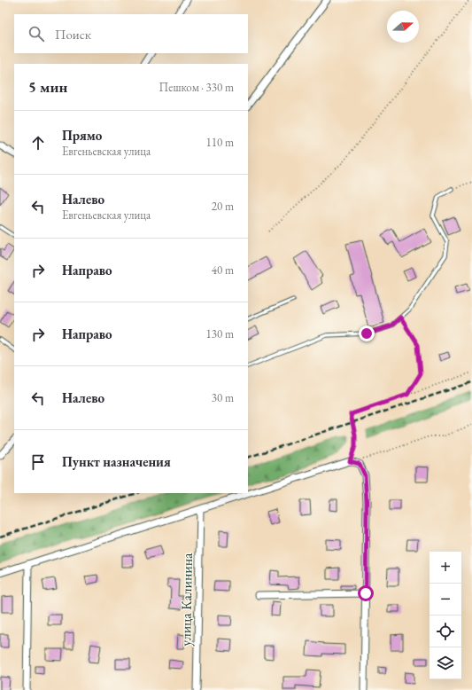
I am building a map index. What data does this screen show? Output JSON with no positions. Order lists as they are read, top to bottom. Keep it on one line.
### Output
{"streets":{"street":["улица Калинина"]},"north":"right","page":{"search":"Поиск","heading":["5 мин","Пешком · 330 m"],"list":[["Прямо","Евгеньевская улица","110 m"],["Налево","Евгеньевская улица","20 m"],["Направо","40 m"],["Направо","130 m"],["Налево","30 m"],"Пункт назначения"],"map_buttons":["+","−"]}}
